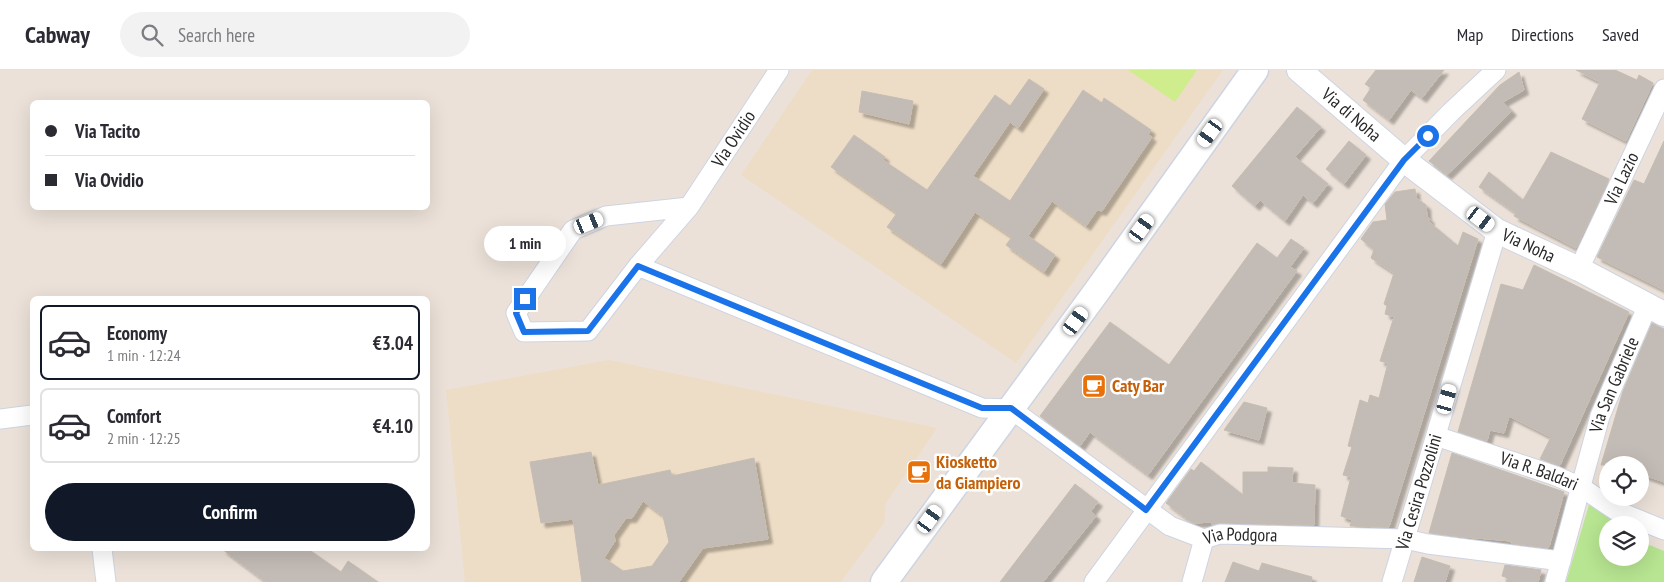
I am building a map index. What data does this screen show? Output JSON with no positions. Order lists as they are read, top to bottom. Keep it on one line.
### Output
{"streets":{"street":["Via di Noha","Via Ovidio","Via Lazio","Via Noha","Via San Gabriele","Via R. Baldari","Via Cesira Pozzolini","Via Podgora"]},"crossings":[["Via di Noha","Via Noha"],["Via Lazio","Via Noha"],["Via Noha","Via San Gabriele"],["Via Noha","Via Cesira Pozzolini"],["Via San Gabriele","Via R. Baldari"],["Via San Gabriele","Via Podgora"],["Via R. Baldari","Via Cesira Pozzolini"],["Via Cesira Pozzolini","Via Podgora"]],"places":{"cafe":["Caty Bar","Kiosketto da Giampiero"]},"page":{"header":"Cabway","search":"Search here","nav":["Map","Directions","Saved"],"banner":["Via Tacito","Via Ovidio"],"bubble":"1 min","list":[{"name":"Economy","note":"1 min · 12:24","value":"€3.04"},{"name":"Comfort","note":"2 min · 12:25","value":"€4.10"}],"buttons":"Confirm"}}
